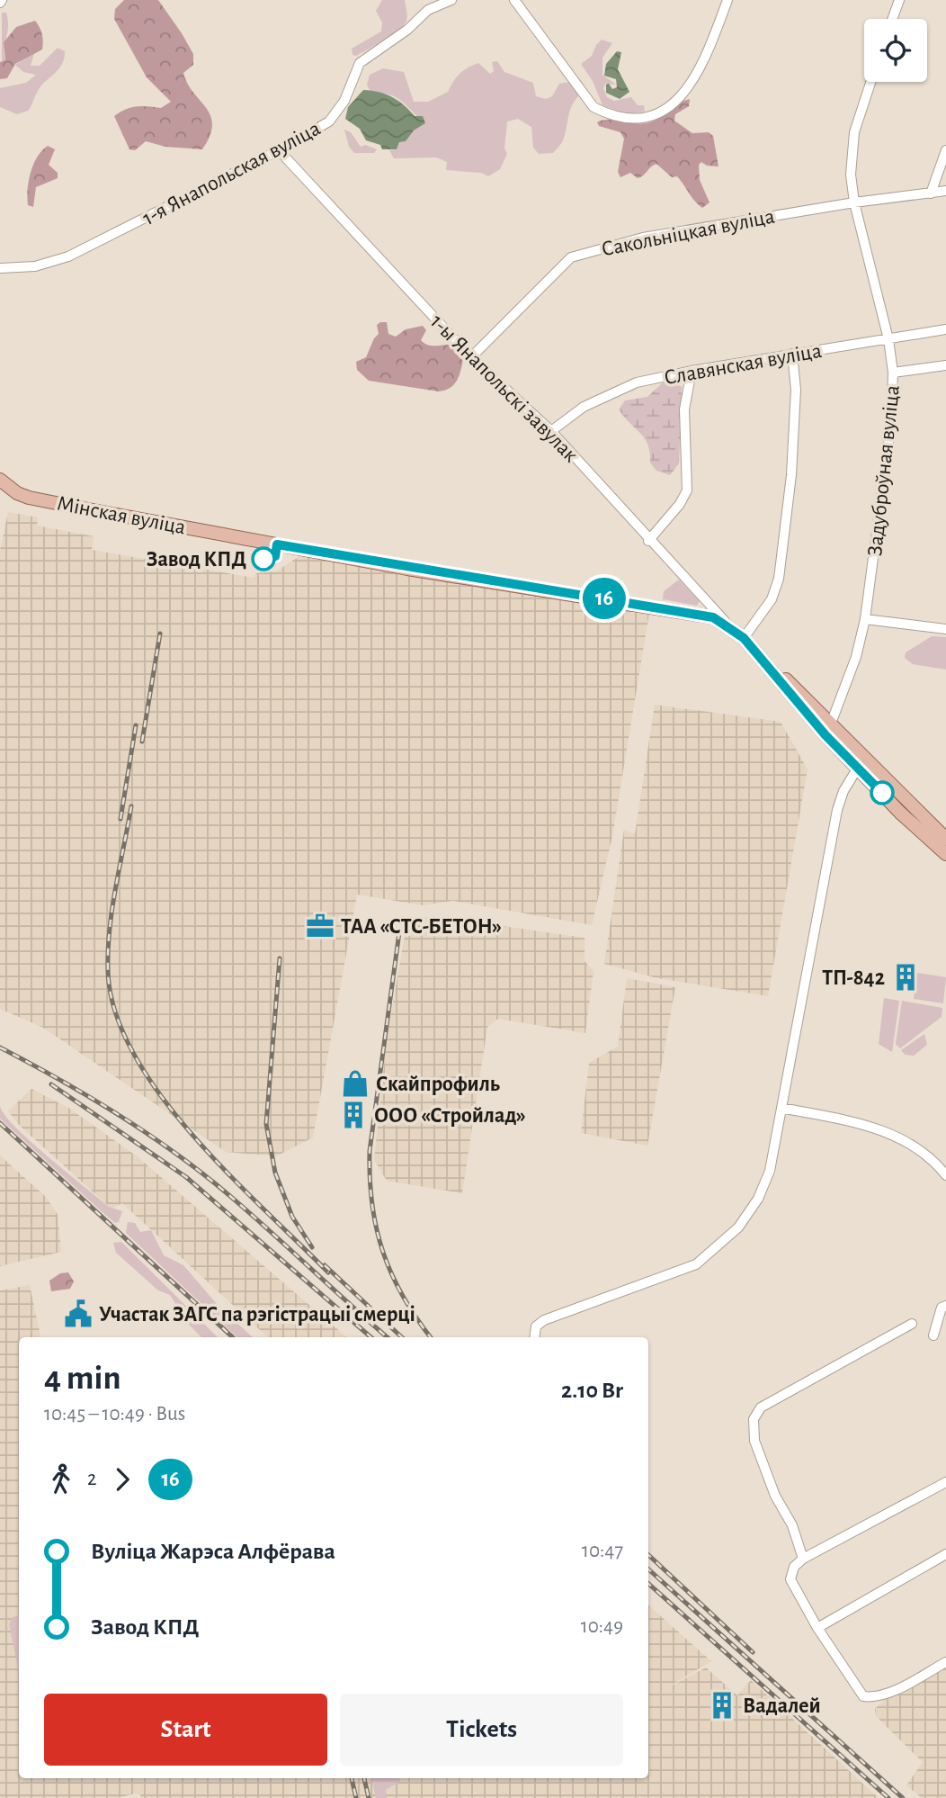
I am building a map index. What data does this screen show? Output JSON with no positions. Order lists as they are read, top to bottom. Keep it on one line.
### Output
{"streets":{"main road":["Мінская вуліца"],"street":["1-я Янапольская вуліца","Сакольніцкая вуліца","Славянская вуліца","1-ы Янапольскі завулак","Задуброўная вуліца"]},"crossings":[["1-я Янапольская вуліца","1-ы Янапольскі завулак"],["Сакольніцкая вуліца","1-ы Янапольскі завулак"],["Сакольніцкая вуліца","Задуброўная вуліца"],["Славянская вуліца","1-ы Янапольскі завулак"],["Славянская вуліца","Задуброўная вуліца"],["1-ы Янапольскі завулак","Мінская вуліца"],["Задуброўная вуліца","Мінская вуліца"]],"places":{"other":["Завод КПД"],"office":["ТАА «СТС-БЕТОН»"],"building":["ТП-842","ООО «Стройлад»","Вадалей"],"shop":["Скайпрофиль"],"public building":["Участак ЗАГС па рэгістрацыі смерці"]},"lines":["bus line 16"],"page":{"on_map":"16","heading":["4 min","10:45 – 10:49 · Bus","2.10 Br"],"legs":["2","16"],"list":[{"name":"Вуліца Жарэса Алфёрава","value":"10:47"},{"name":"Завод КПД","value":"10:49"}],"buttons":["Start","Tickets"]}}
